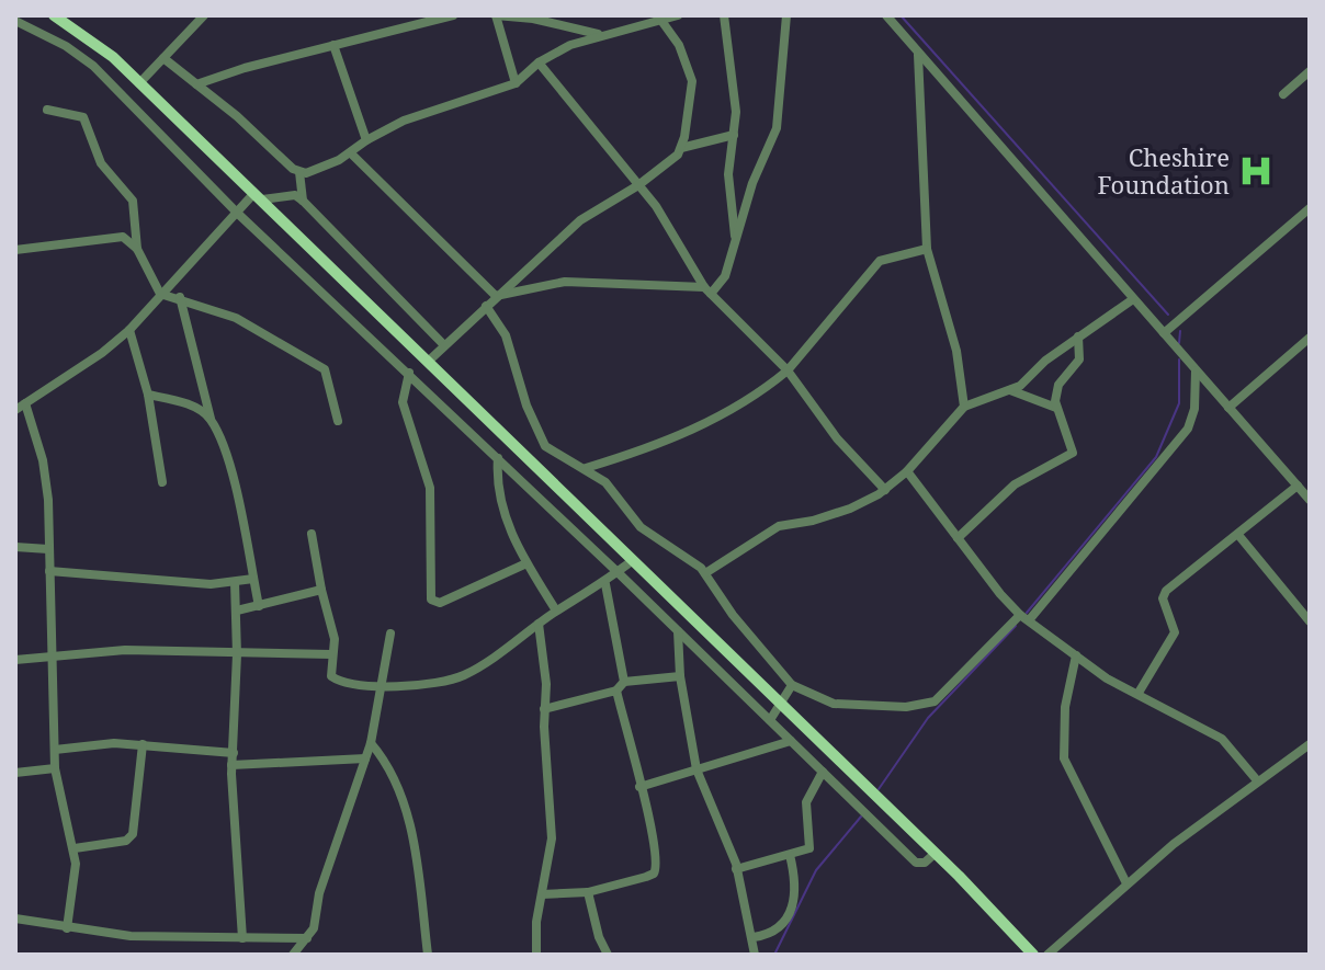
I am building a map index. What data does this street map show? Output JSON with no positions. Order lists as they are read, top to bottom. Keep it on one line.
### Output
{"places":{"hospital":["Cheshire Foundation"]}}
